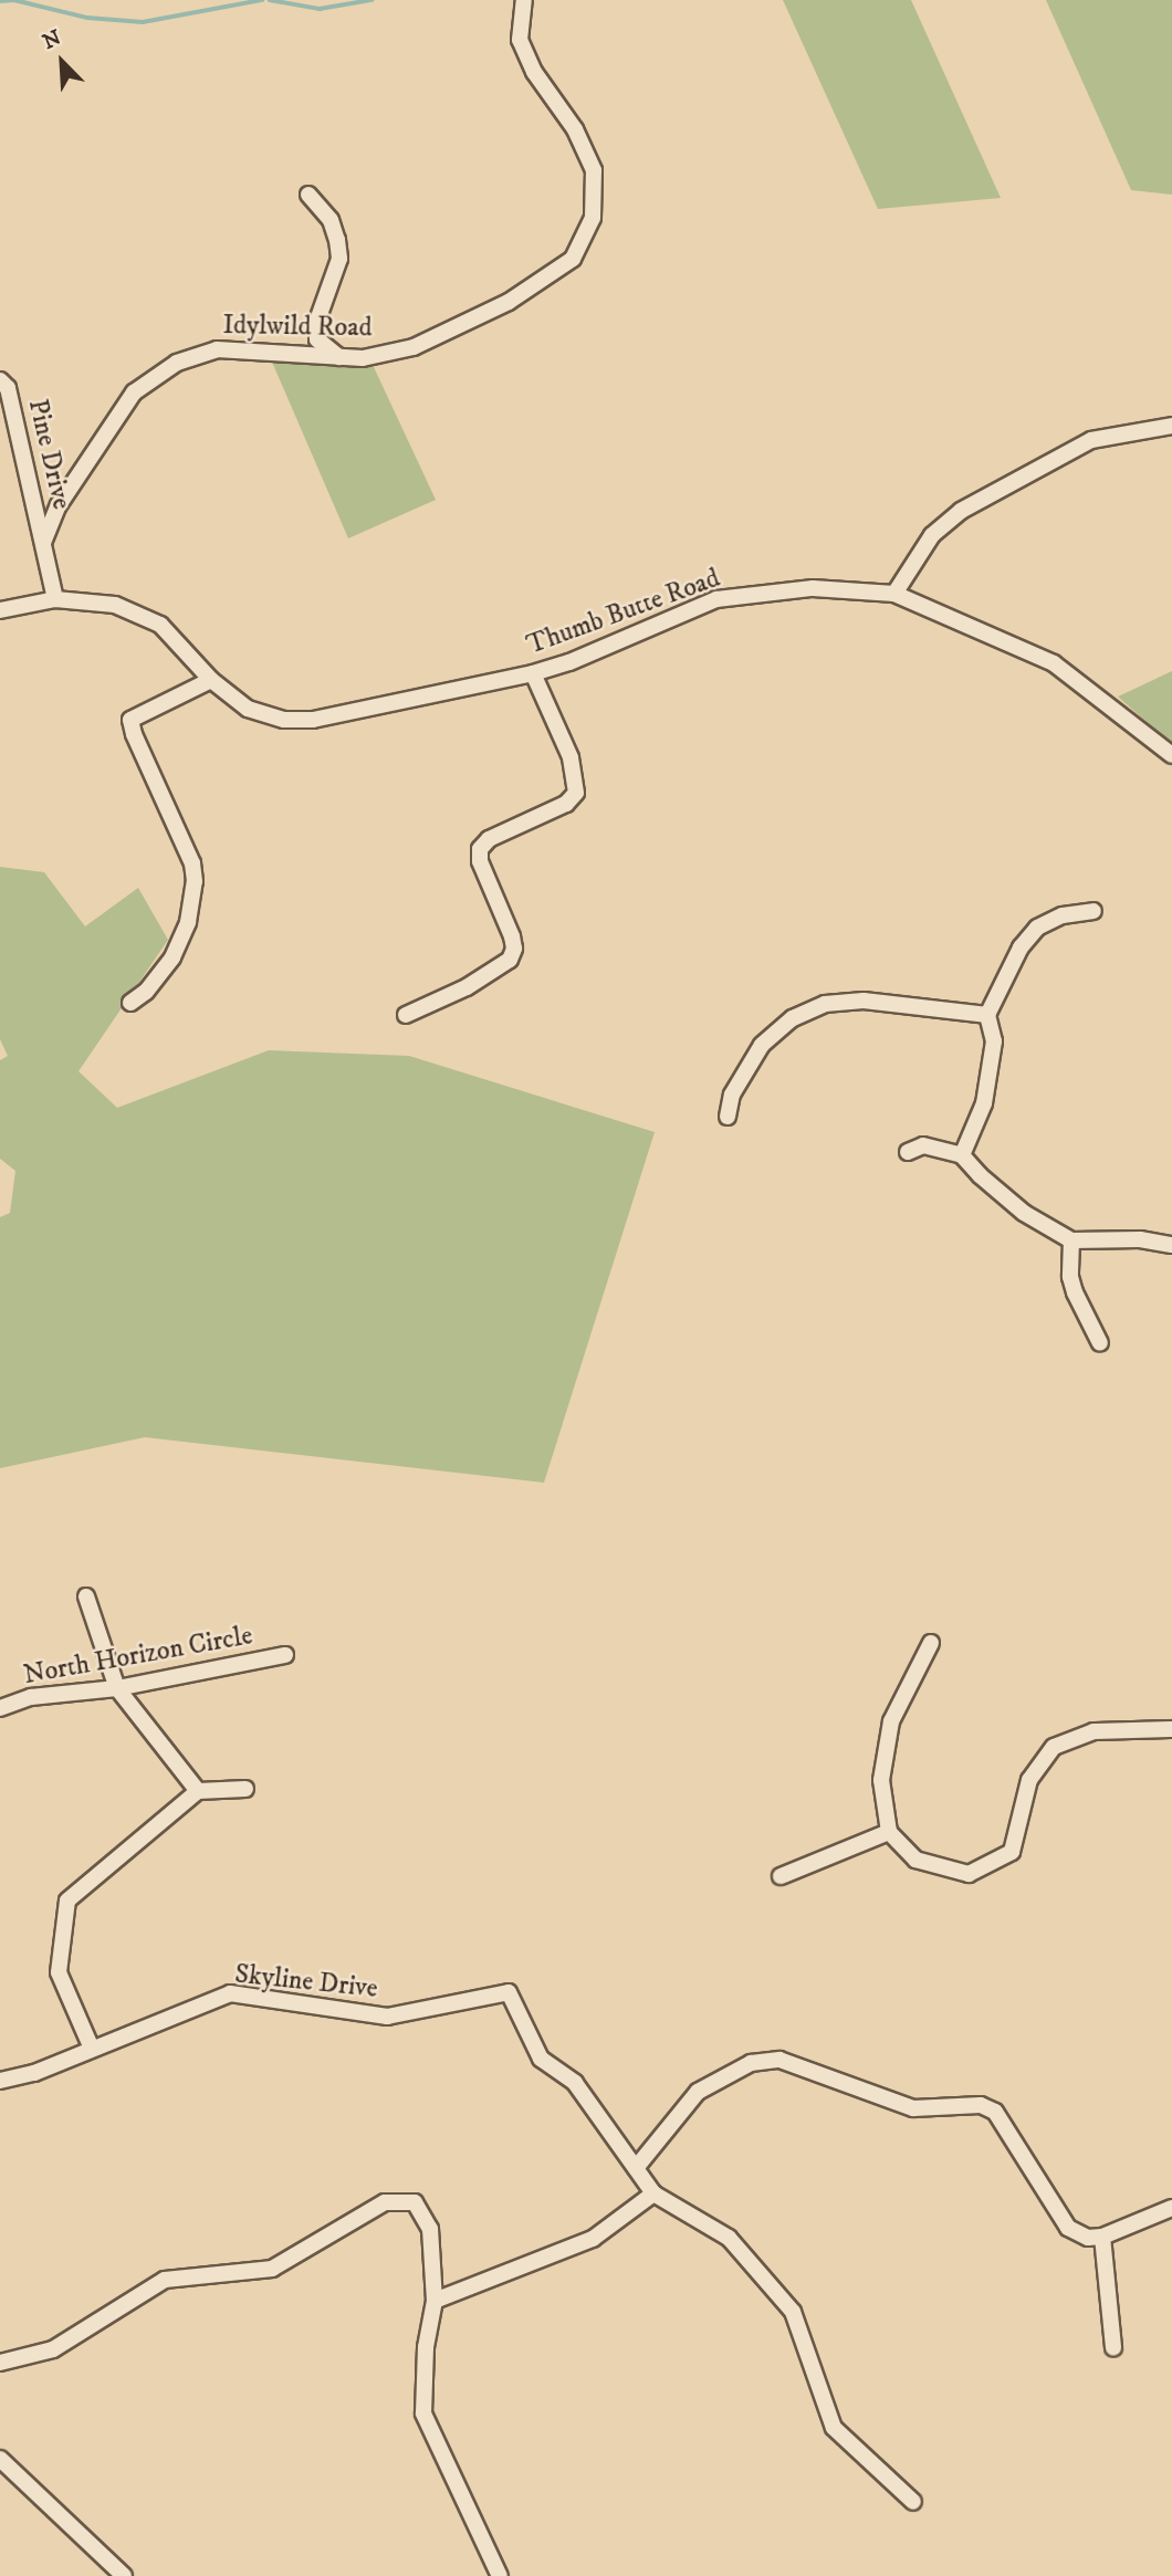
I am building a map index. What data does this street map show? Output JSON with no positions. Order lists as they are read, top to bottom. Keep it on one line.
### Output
{"streets":{"street":["Idylwild Road","Pine Drive","Thumb Butte Road","North Horizon Circle","Skyline Drive"]},"crossings":[["Idylwild Road","Pine Drive"],["Pine Drive","Thumb Butte Road"]],"north":"top left"}
